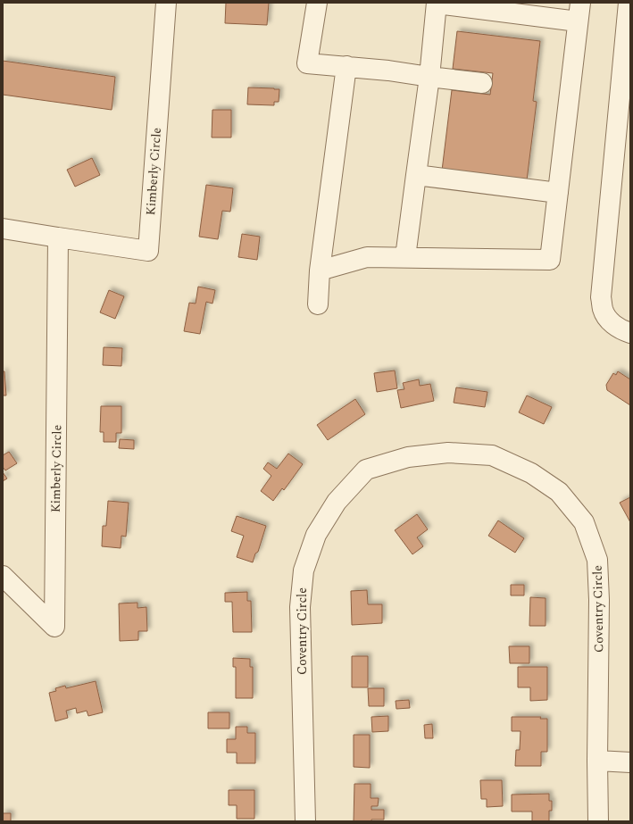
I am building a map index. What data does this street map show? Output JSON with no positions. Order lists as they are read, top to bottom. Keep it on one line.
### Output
{"streets":{"street":["Kimberly Circle","Coventry Circle"]}}
